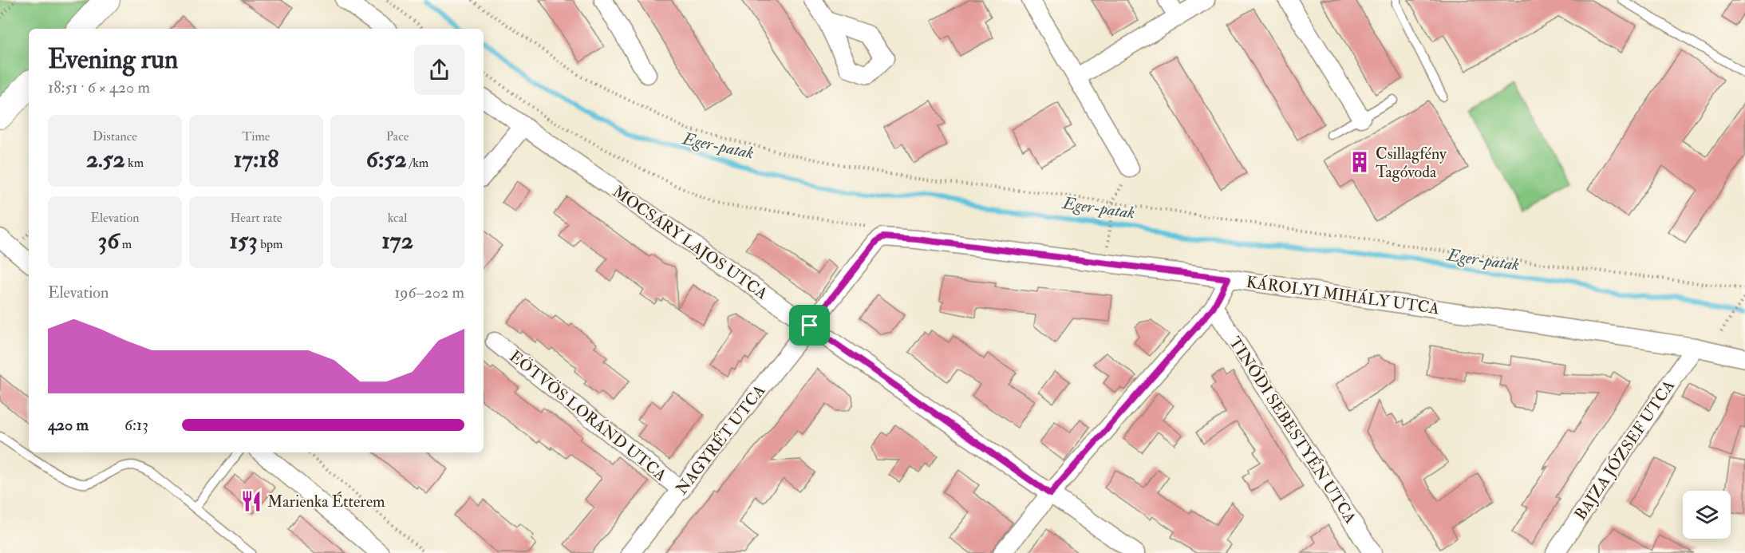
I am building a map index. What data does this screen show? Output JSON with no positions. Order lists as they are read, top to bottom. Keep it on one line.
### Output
{"streets":{"street":["MOCSÁRY LAJOS UTCA","KÁROLYI MIHÁLY UTCA","EÖTVÖS LORÁND UTCA","TINÓDI SEBESTYÉN UTCA","NAGYRÉT UTCA","BAJZA JÓZSEF UTCA"]},"crossings":[["MOCSÁRY LAJOS UTCA","NAGYRÉT UTCA"],["KÁROLYI MIHÁLY UTCA","BAJZA JÓZSEF UTCA"],["EÖTVÖS LORÁND UTCA","NAGYRÉT UTCA"]],"water":["Eger-patak"],"places":{"building":["Csillagfény Tagóvoda"],"restaurant":["Marienka Étterem"]},"page":{"heading":["Evening run","18:51 · 6 × 420 m"],"stats":[["Distance","2.52 km"],["Time","17:18"],["Pace","6:52 /km"],["Elevation","36 m"],["Heart rate","153 bpm"],["kcal","172"]],"chart":["Elevation","196–202 m"],"list":[{"name":"420 m","note":"6:13"}]}}
